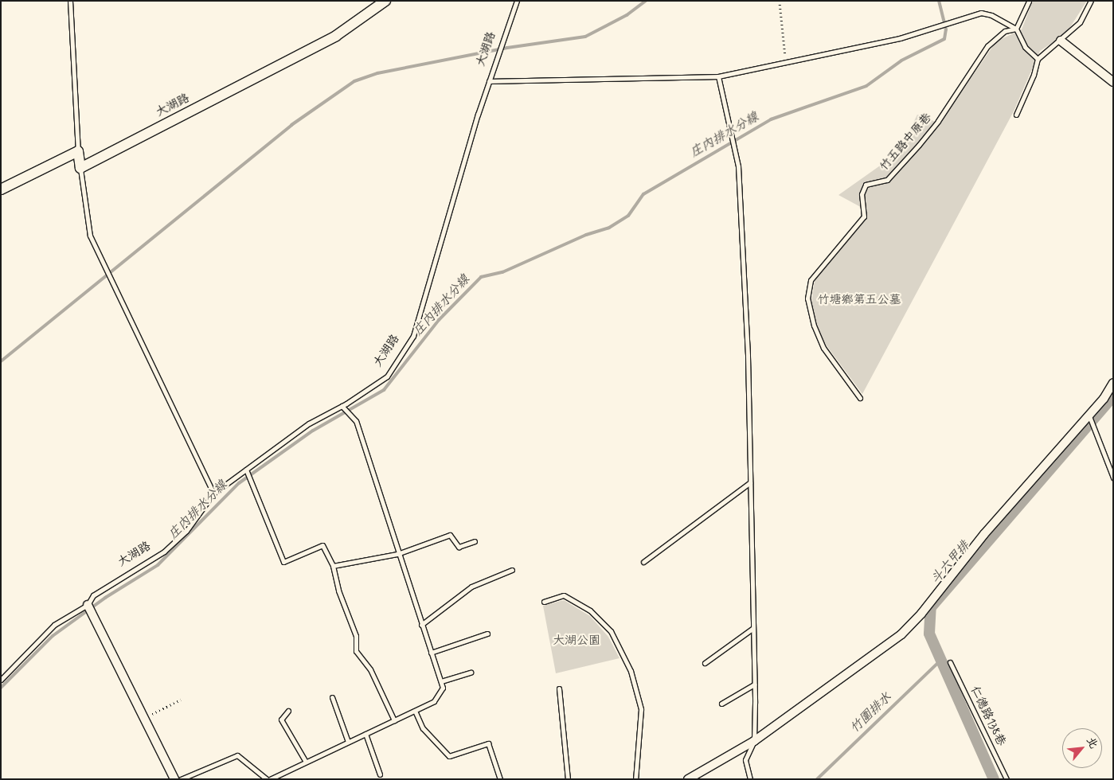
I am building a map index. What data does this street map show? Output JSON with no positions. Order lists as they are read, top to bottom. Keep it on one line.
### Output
{"streets":{"street":["大湖路"],"lane":["竹五路中原巷","仁德路138巷"]},"water":["庄內排水分線","斗六甲排","竹圍排水"],"parks":["竹塘鄉第五公墓","大湖公園"],"north":"top right"}
